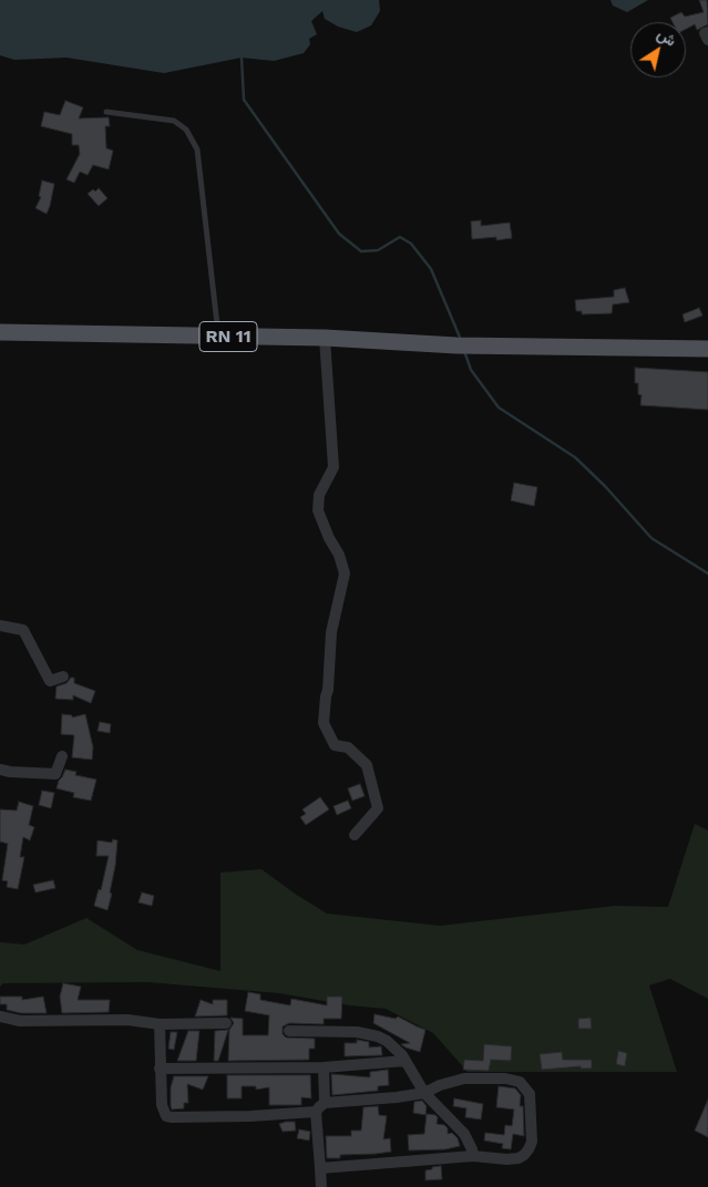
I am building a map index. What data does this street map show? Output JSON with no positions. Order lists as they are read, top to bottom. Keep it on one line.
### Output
{"streets":{"main road":["RN 11"]},"north":"top right"}
